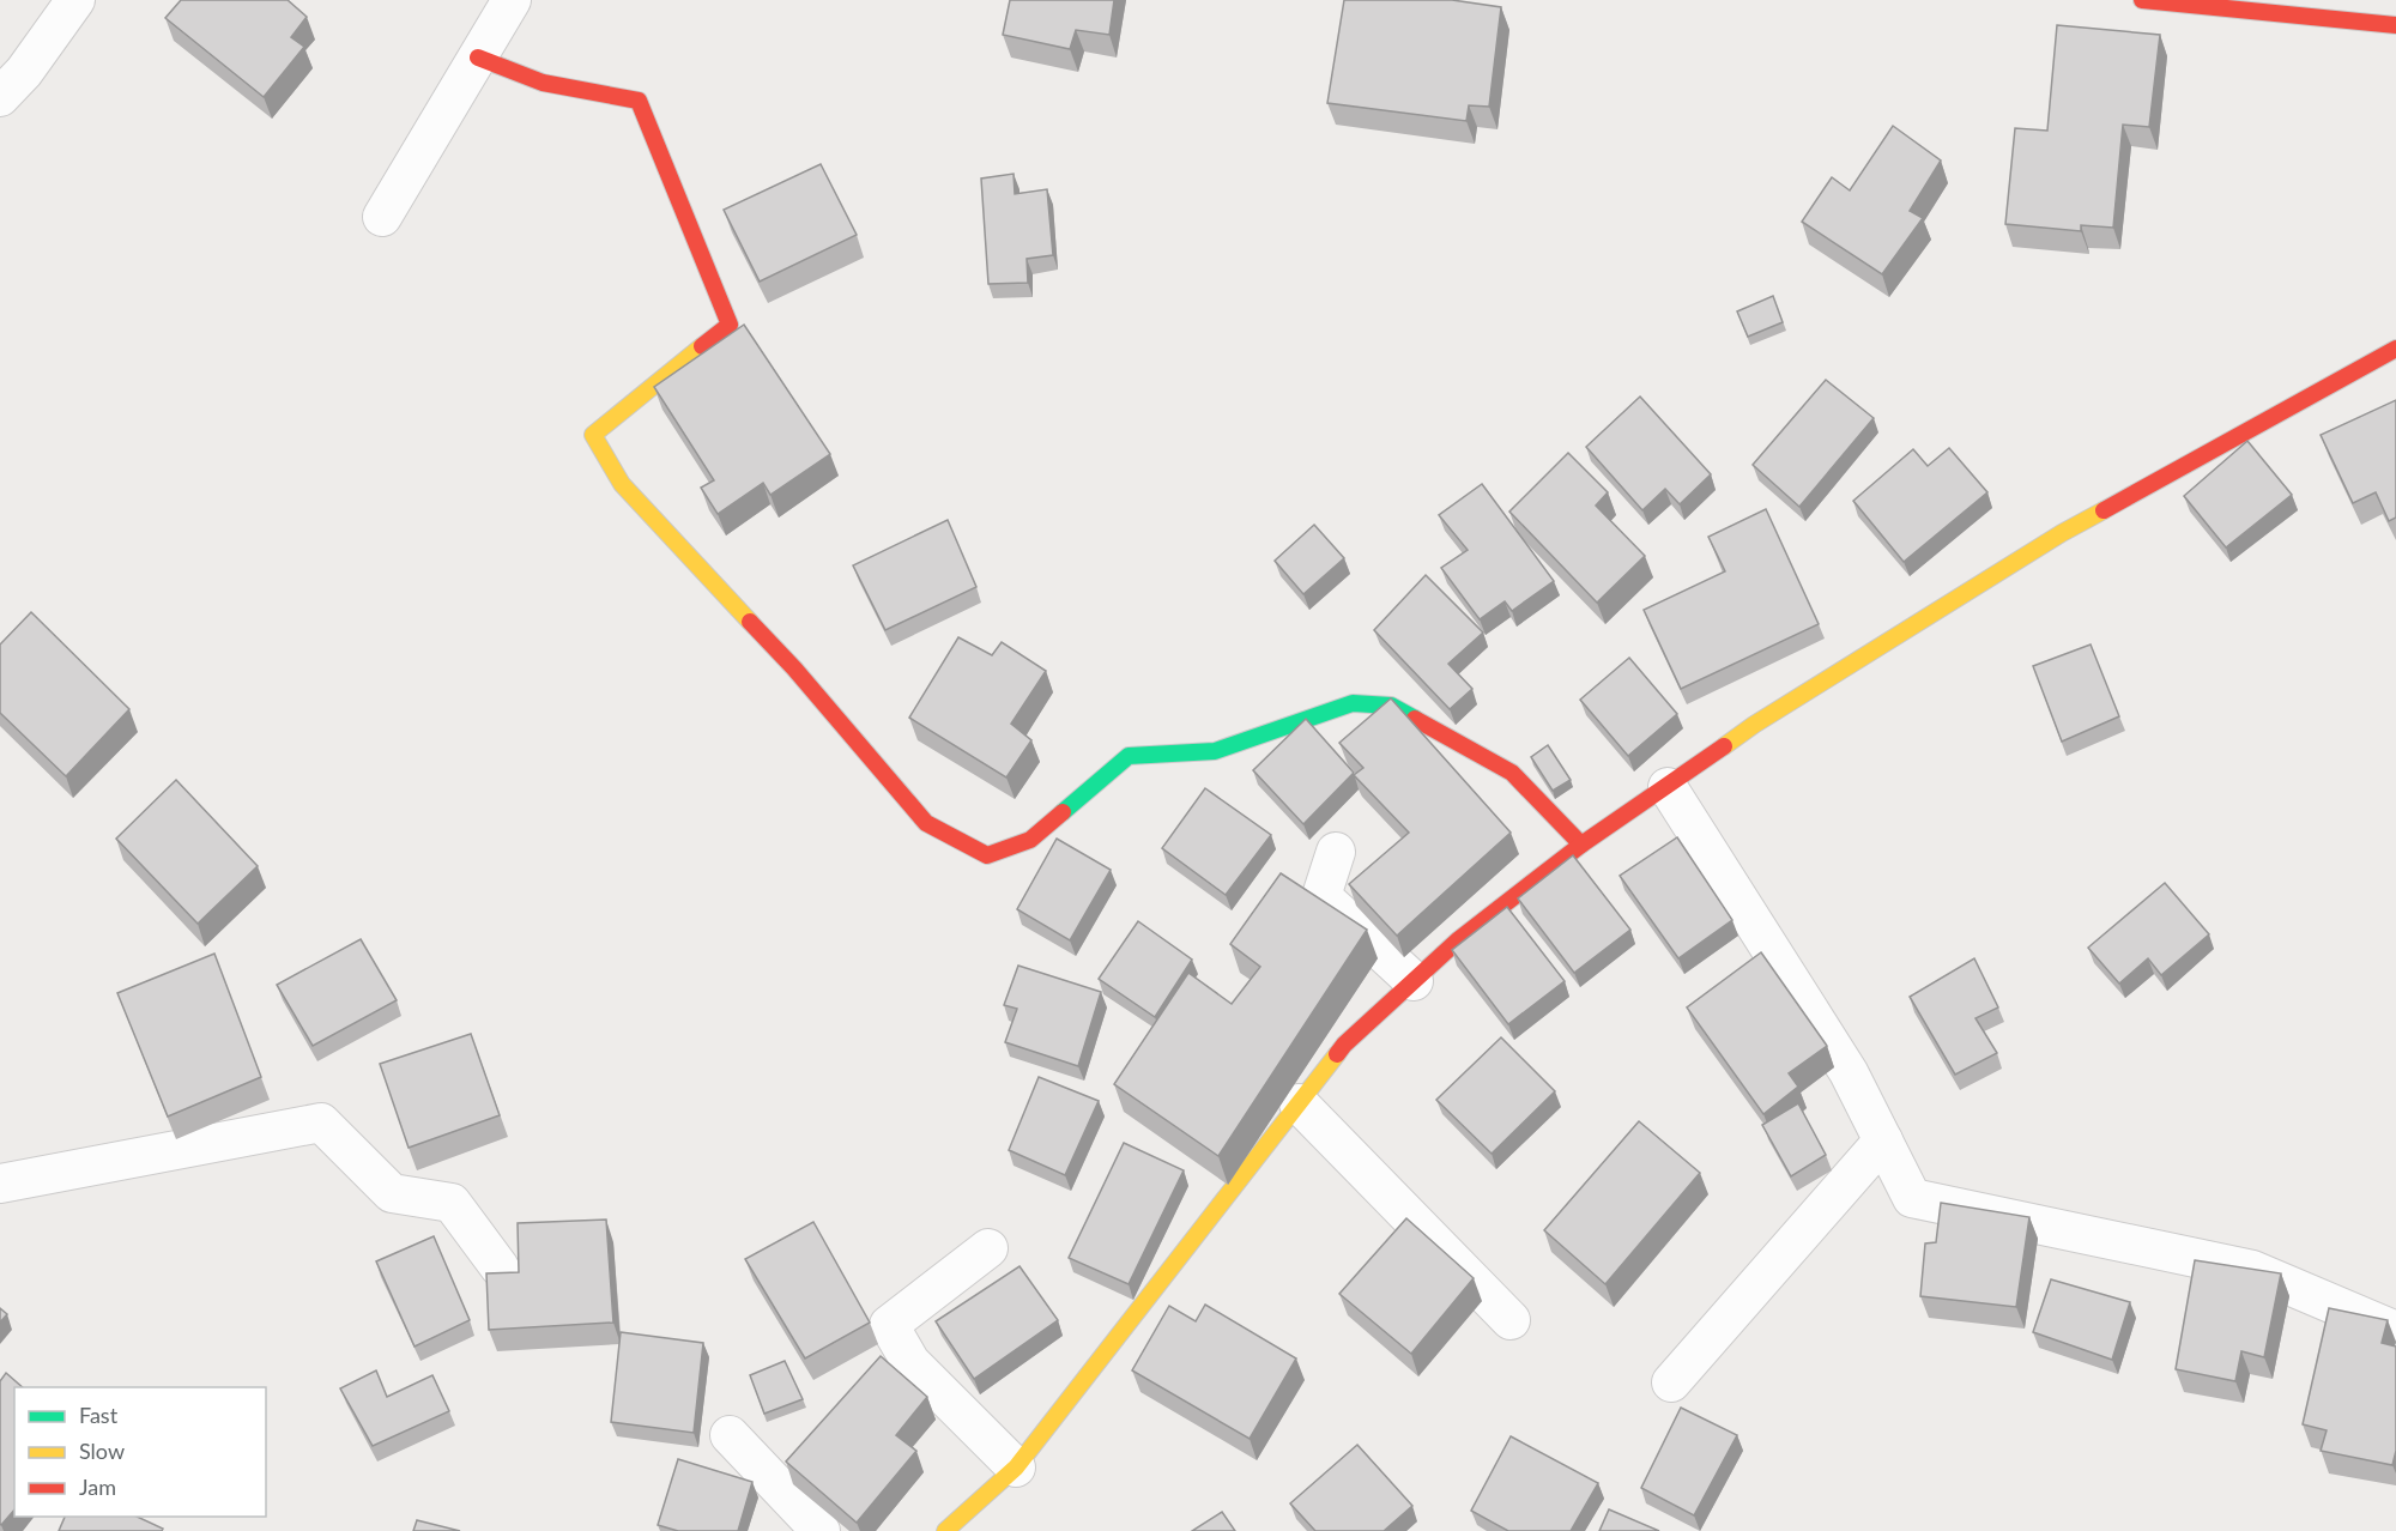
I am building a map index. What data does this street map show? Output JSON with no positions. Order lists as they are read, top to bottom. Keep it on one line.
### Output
{"legend":["Fast","Slow","Jam"]}
